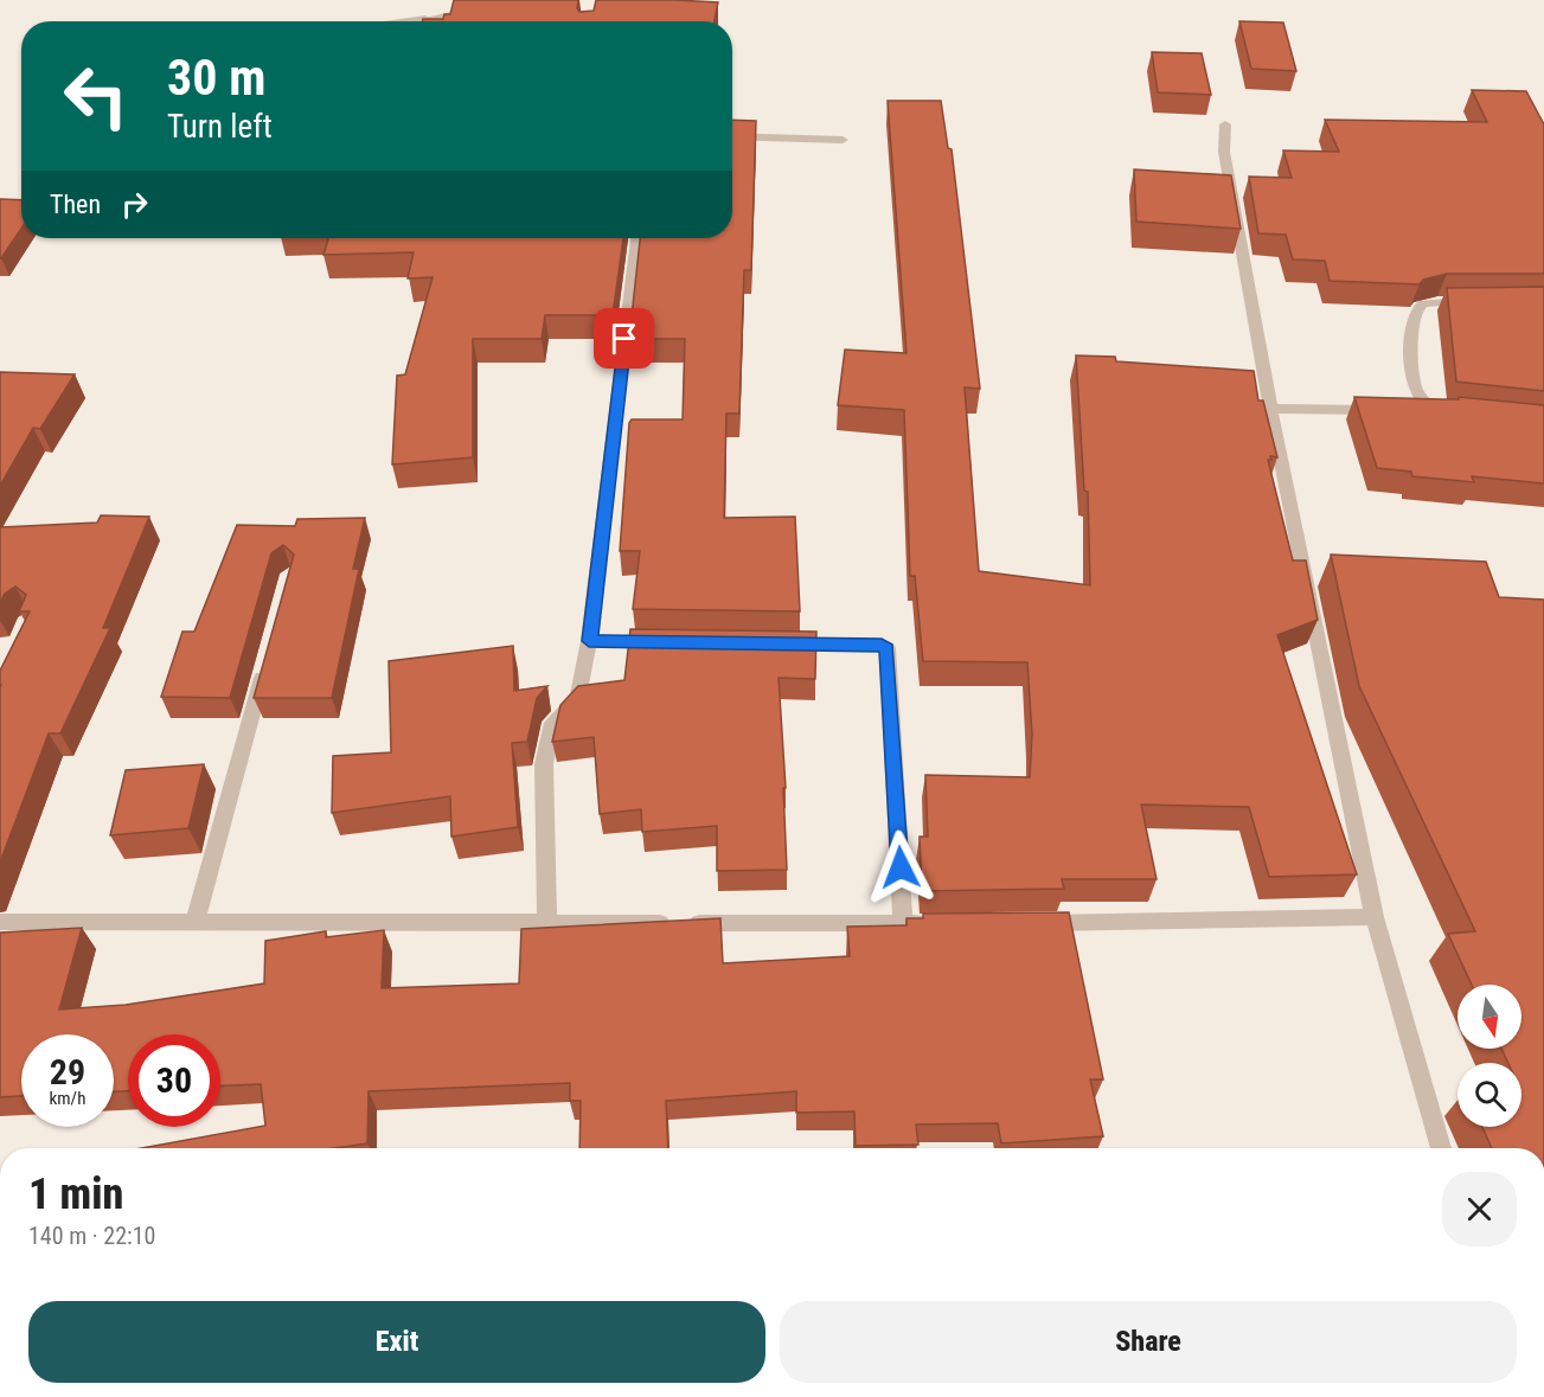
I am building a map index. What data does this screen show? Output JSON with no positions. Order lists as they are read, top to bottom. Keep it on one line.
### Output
{"north":"bottom","page":{"turn":["30 m","Turn left"],"then":"Then","speed":"29 km/h","limit":"30","heading":["1 min","140 m · 22:10"],"buttons":["Exit","Share"]}}
